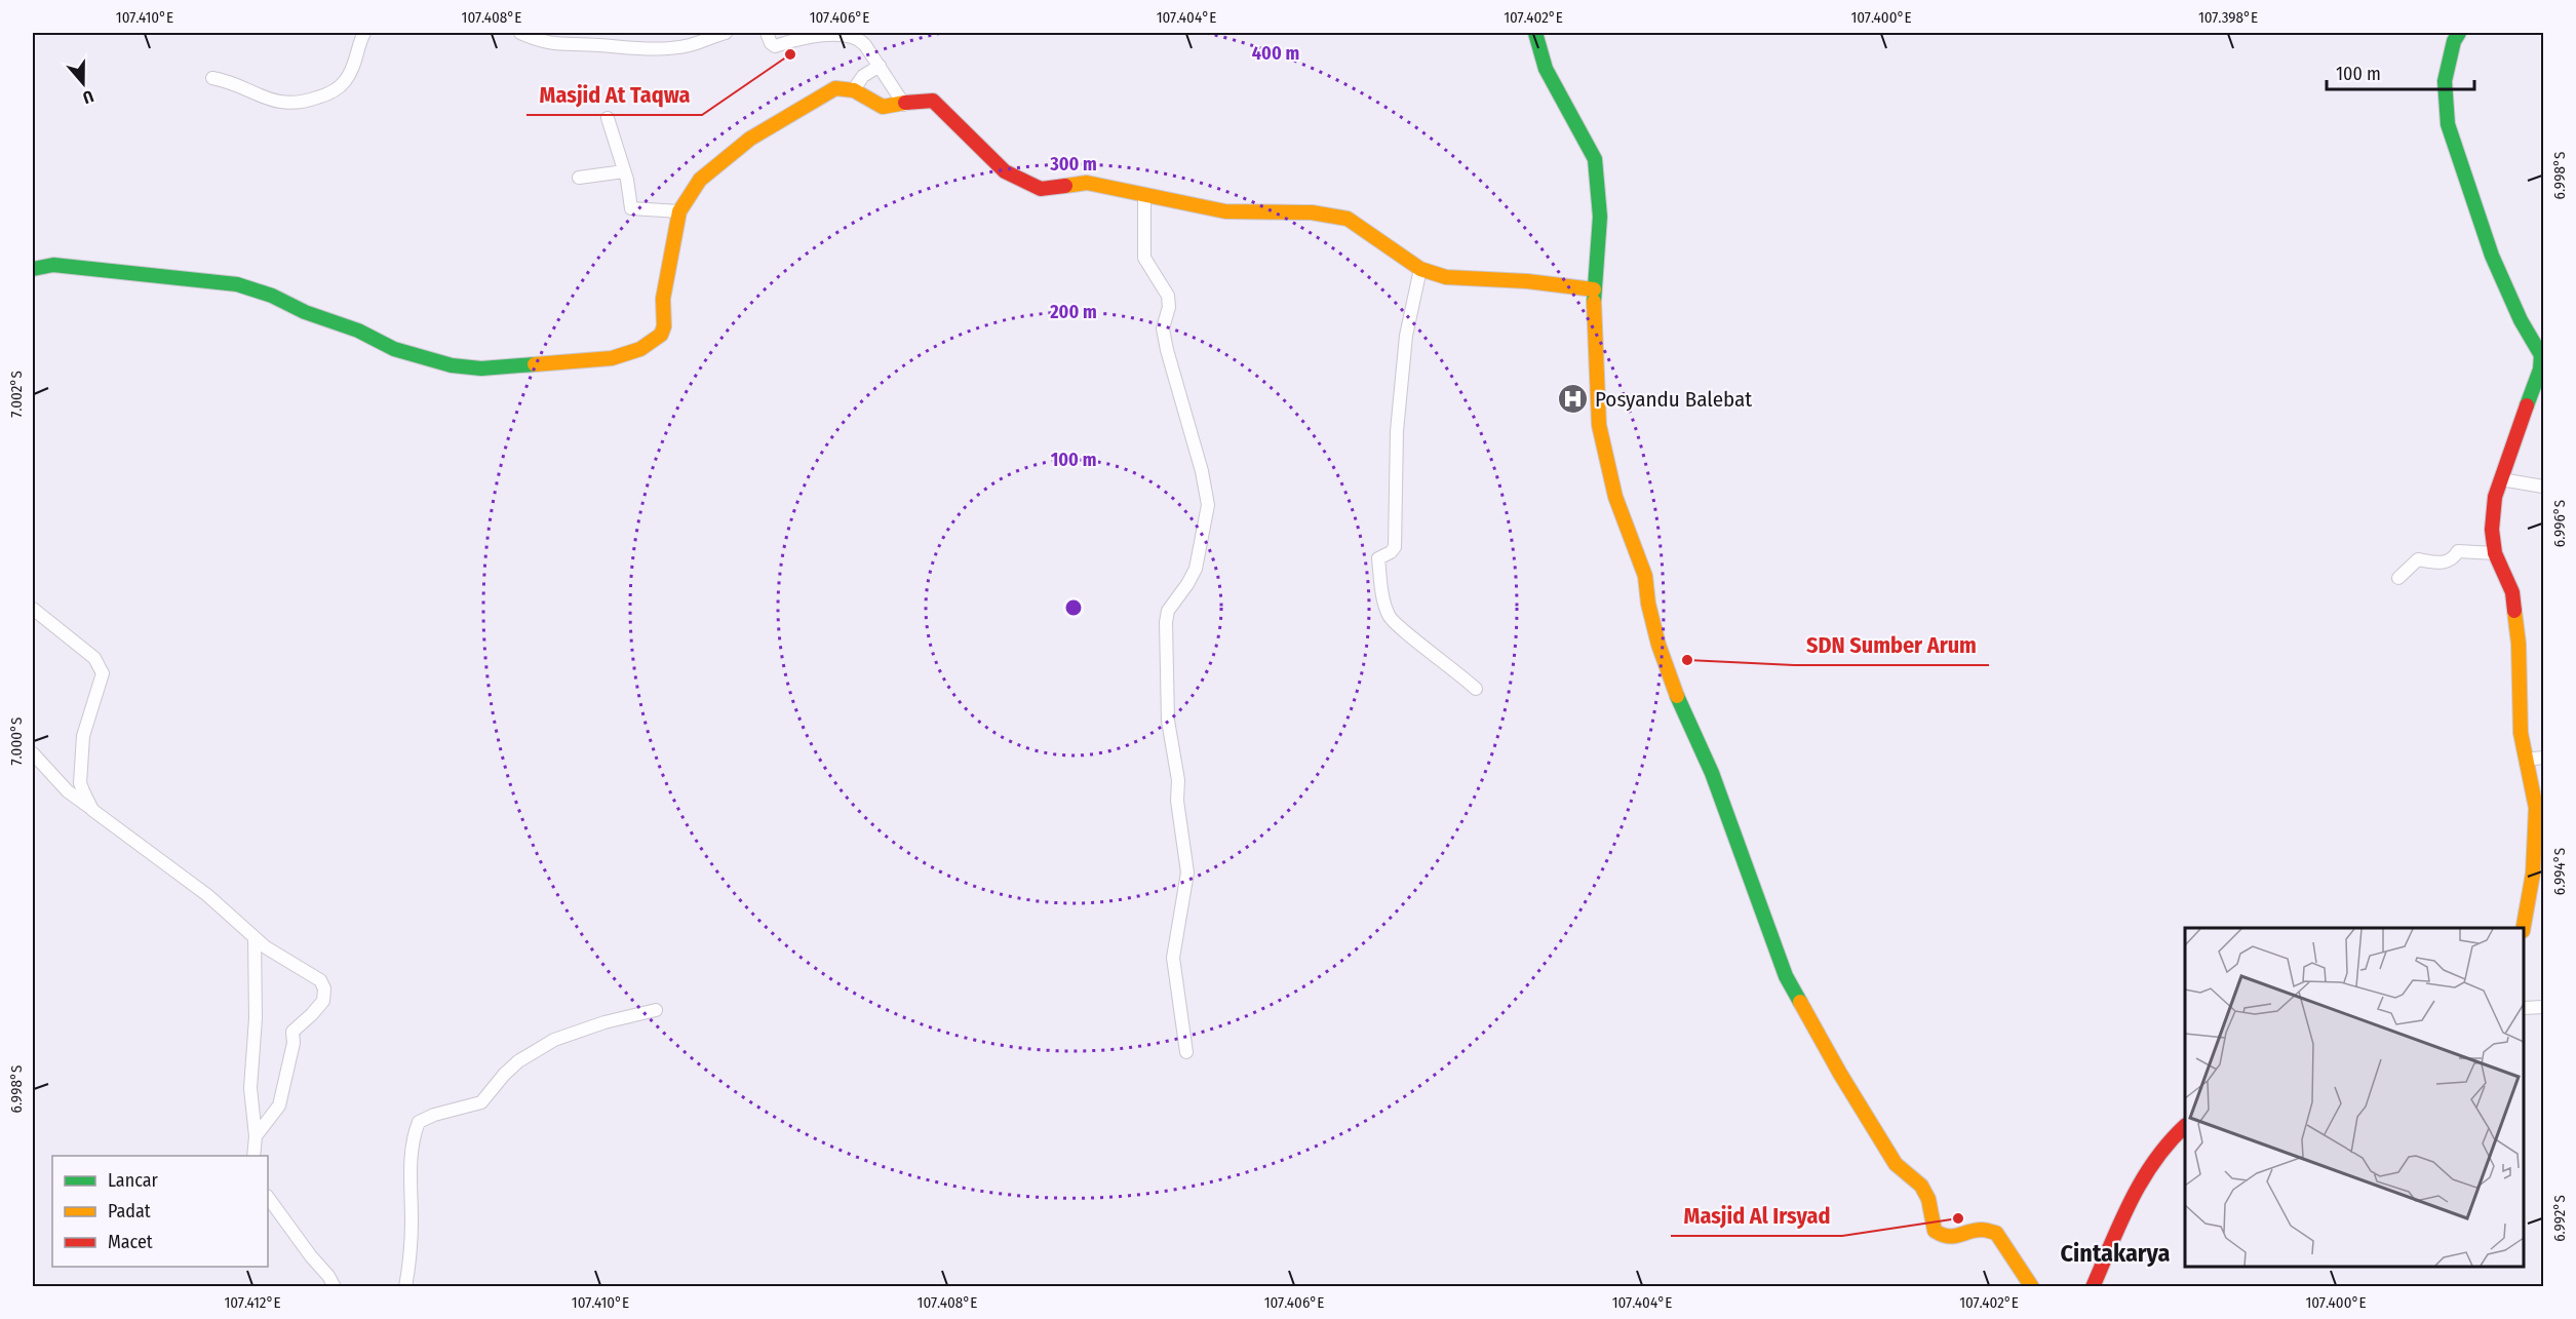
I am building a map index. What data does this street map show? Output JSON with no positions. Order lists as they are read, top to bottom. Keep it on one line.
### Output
{"districts":["Cintakarya"],"places":{"other":["Masjid At Taqwa","SDN Sumber Arum","Masjid Al Irsyad"],"hospital":["Posyandu Balebat"]},"legend":["Lancar","Padat","Macet"],"scale_bar":"100 m","north":"bottom","coordinates":["107.410°E","107.408°E","107.406°E","107.404°E","107.402°E","107.400°E","107.398°E","6.998°S","7.002°S","6.996°S","7.000°S","6.994°S","6.992°S","107.412°E"],"rings":["400 m","300 m","200 m","100 m"]}
